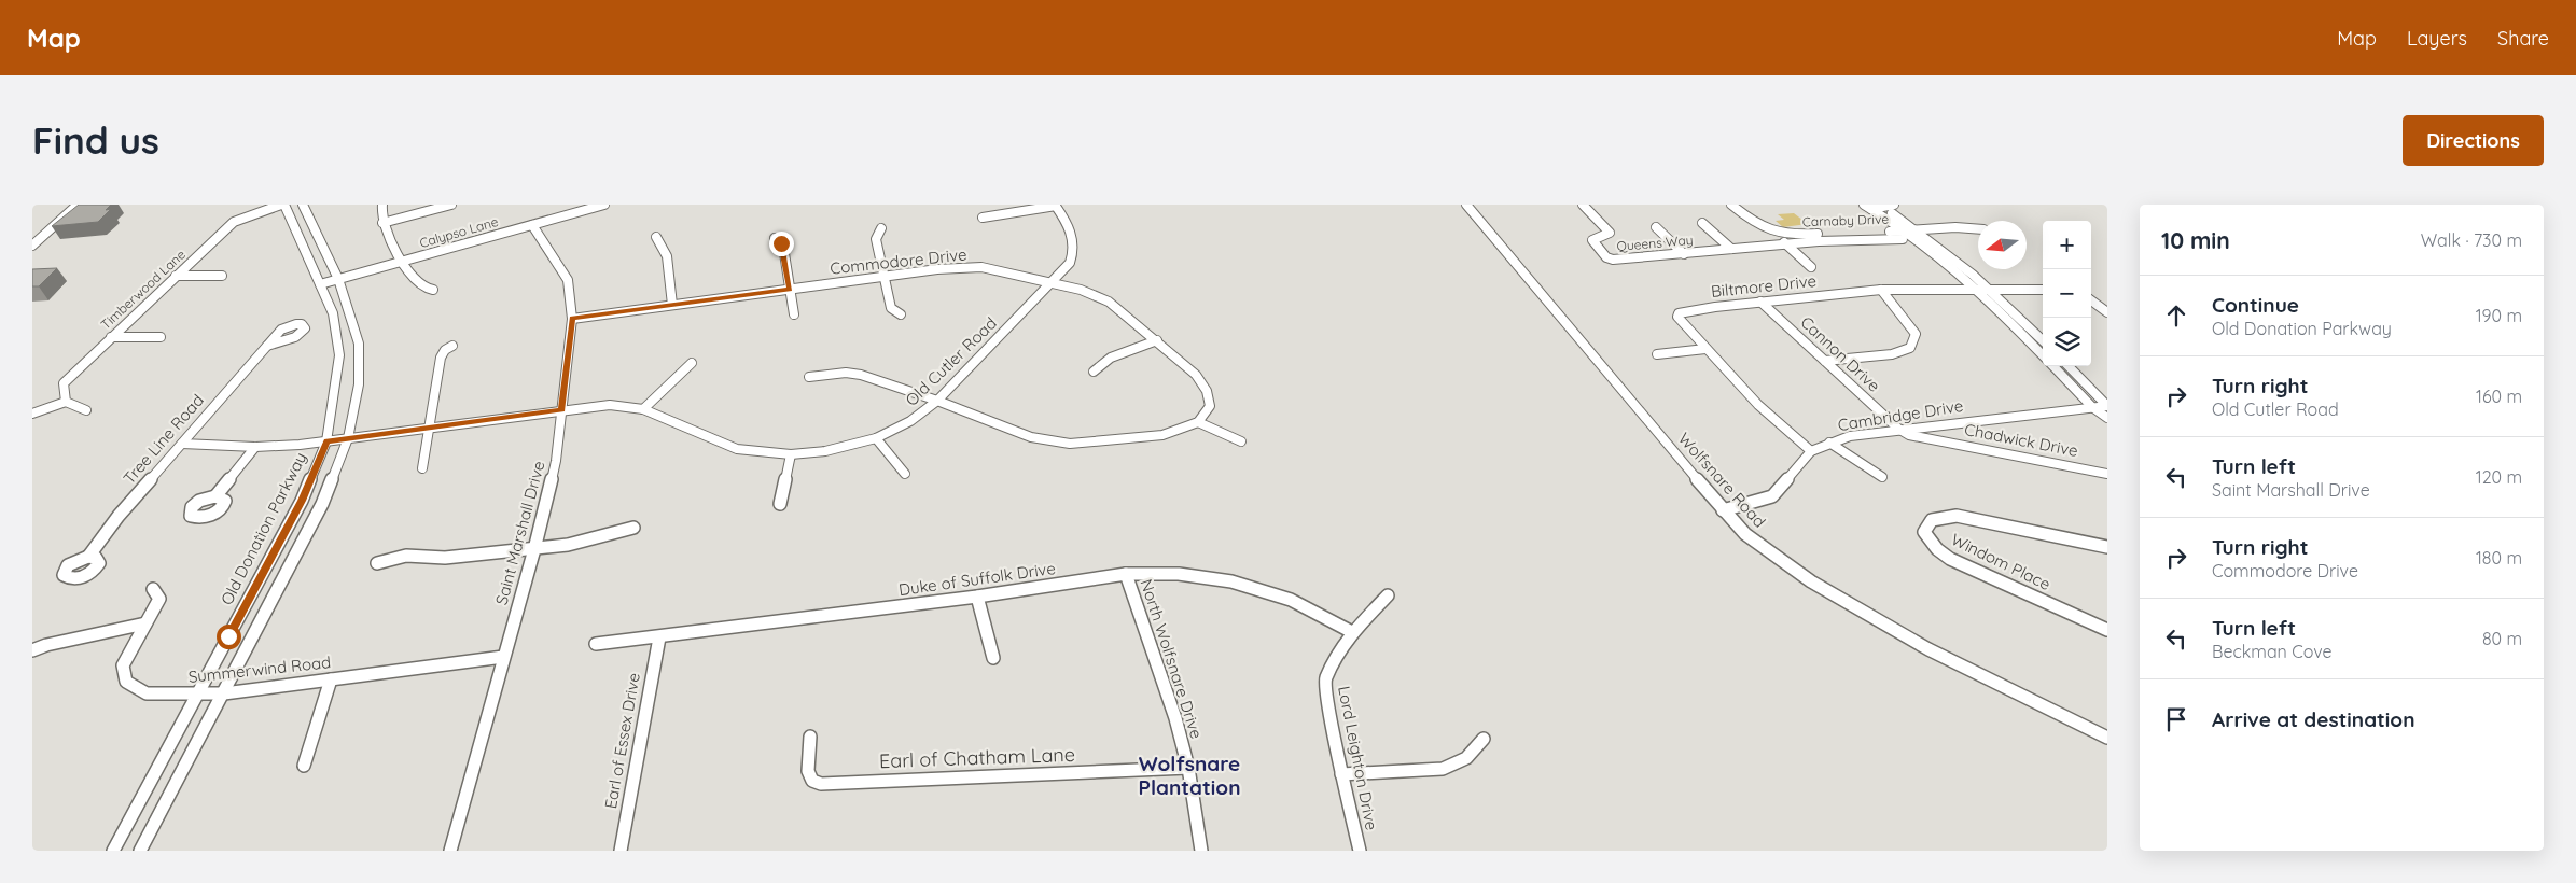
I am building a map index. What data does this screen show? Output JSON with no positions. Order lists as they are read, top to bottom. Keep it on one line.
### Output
{"streets":{"street":["Carnaby Drive","Calypso Lane","Queens Way","Commodore Drive","Biltmore Drive","Timberwood Lane","Cannon Drive","Old Cutler Road","Cambridge Drive","Tree Line Road","Chadwick Drive","Wolfsnare Road","Old Donation Parkway","Saint Marshall Drive","Windom Place","Duke of Suffolk Drive","North Wolfsnare Drive","Summerwind Road","Earl of Essex Drive","Earl of Chatham Lane","Lord Leighton Drive"]},"crossings":[["Carnaby Drive","Queens Way"],["Calypso Lane","Old Donation Parkway"],["Calypso Lane","Saint Marshall Drive"],["Commodore Drive","Old Cutler Road"],["Commodore Drive","Saint Marshall Drive"],["Biltmore Drive","Cannon Drive"],["Biltmore Drive","Cambridge Drive"],["Timberwood Lane","Old Donation Parkway"],["Cannon Drive","Cambridge Drive"],["Cannon Drive","Chadwick Drive"],["Old Cutler Road","Tree Line Road"],["Old Cutler Road","Old Donation Parkway"],["Old Cutler Road","Saint Marshall Drive"],["Cambridge Drive","Chadwick Drive"],["Cambridge Drive","Wolfsnare Road"],["Old Donation Parkway","Summerwind Road"],["Saint Marshall Drive","Summerwind Road"],["Duke of Suffolk Drive","North Wolfsnare Drive"],["Duke of Suffolk Drive","Earl of Essex Drive"],["Duke of Suffolk Drive","Lord Leighton Drive"],["North Wolfsnare Drive","Earl of Chatham Lane"]],"districts":["Wolfsnare Plantation"],"north":"left","page":{"header":"Map","nav":["Map","Layers","Share"],"buttons":"Directions","title":"Find us","heading":["10 min","Walk · 730 m"],"map_buttons":["+","−"],"list":[["Continue","Old Donation Parkway","190 m"],["Turn right","Old Cutler Road","160 m"],["Turn left","Saint Marshall Drive","120 m"],["Turn right","Commodore Drive","180 m"],["Turn left","Beckman Cove","80 m"],"Arrive at destination"]}}
